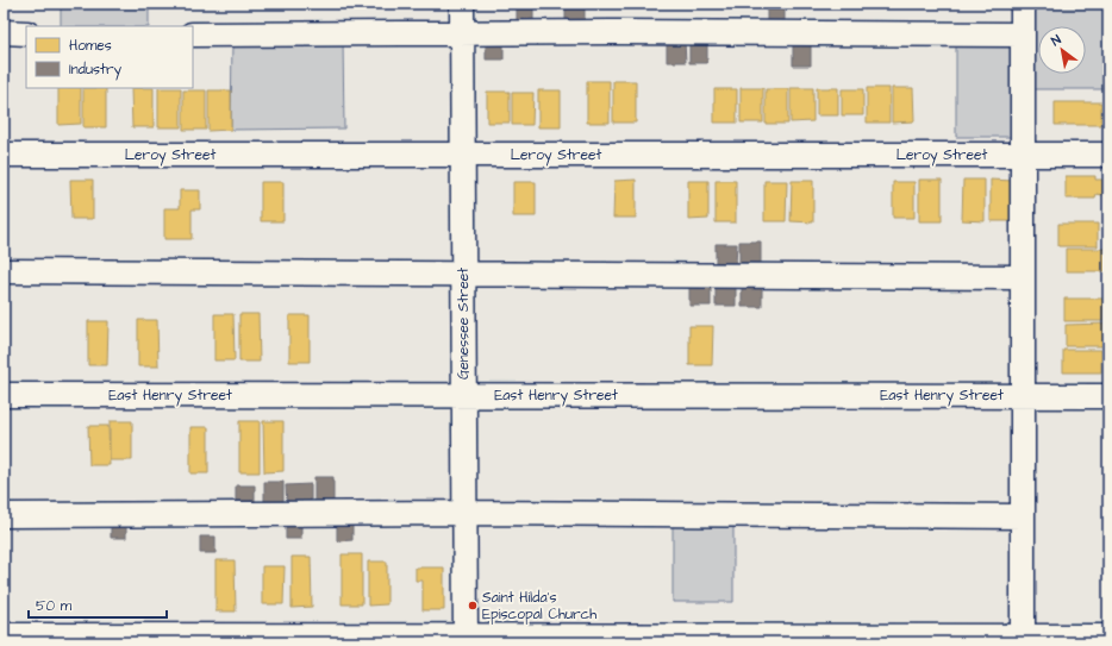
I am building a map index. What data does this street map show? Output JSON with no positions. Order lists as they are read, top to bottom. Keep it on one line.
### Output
{"streets":{"street":["Leroy Street","Genessee Street","East Henry Street"]},"crossings":[["Leroy Street","Genessee Street"],["Genessee Street","East Henry Street"]],"places":["Saint Hilda's Episcopal Church"],"legend":["Homes","Industry"],"scale_bar":"50 m","north":"top left"}
